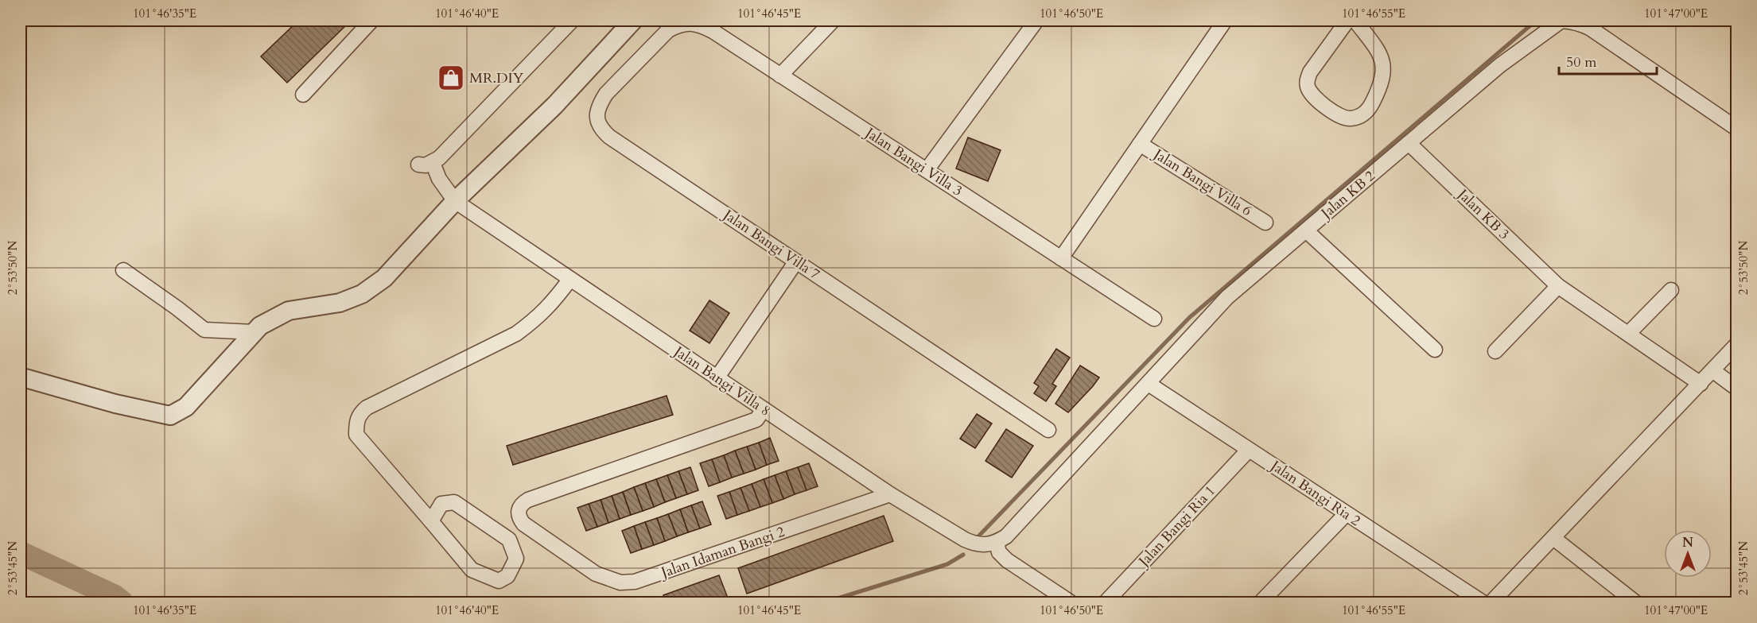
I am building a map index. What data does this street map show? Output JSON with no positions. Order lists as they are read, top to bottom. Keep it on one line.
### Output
{"streets":{"street":["Jalan Bangi Villa 3","Jalan Bangi Villa 6","Jalan KB 2","Jalan KB 3","Jalan Bangi Villa 7","Jalan Bangi Villa 8","Jalan Bangi Ria 2","Jalan Bangi Ria 1","Jalan Idaman Bangi 2"]},"crossings":[["Jalan Bangi Villa 3","Jalan Bangi Villa 7"],["Jalan KB 2","Jalan KB 3"],["Jalan KB 2","Jalan Bangi Villa 8"],["Jalan KB 2","Jalan Bangi Ria 2"],["Jalan Bangi Villa 8","Jalan Idaman Bangi 2"],["Jalan Bangi Ria 2","Jalan Bangi Ria 1"]],"places":{"shop":["MR.DIY"]},"scale_bar":"50 m","north":"top","coordinates":["101°46'35\"E","101°46'40\"E","101°46'45\"E","101°46'50\"E","101°46'55\"E","101°47'00\"E","2°53'50\"N","2°53'45\"N"]}
